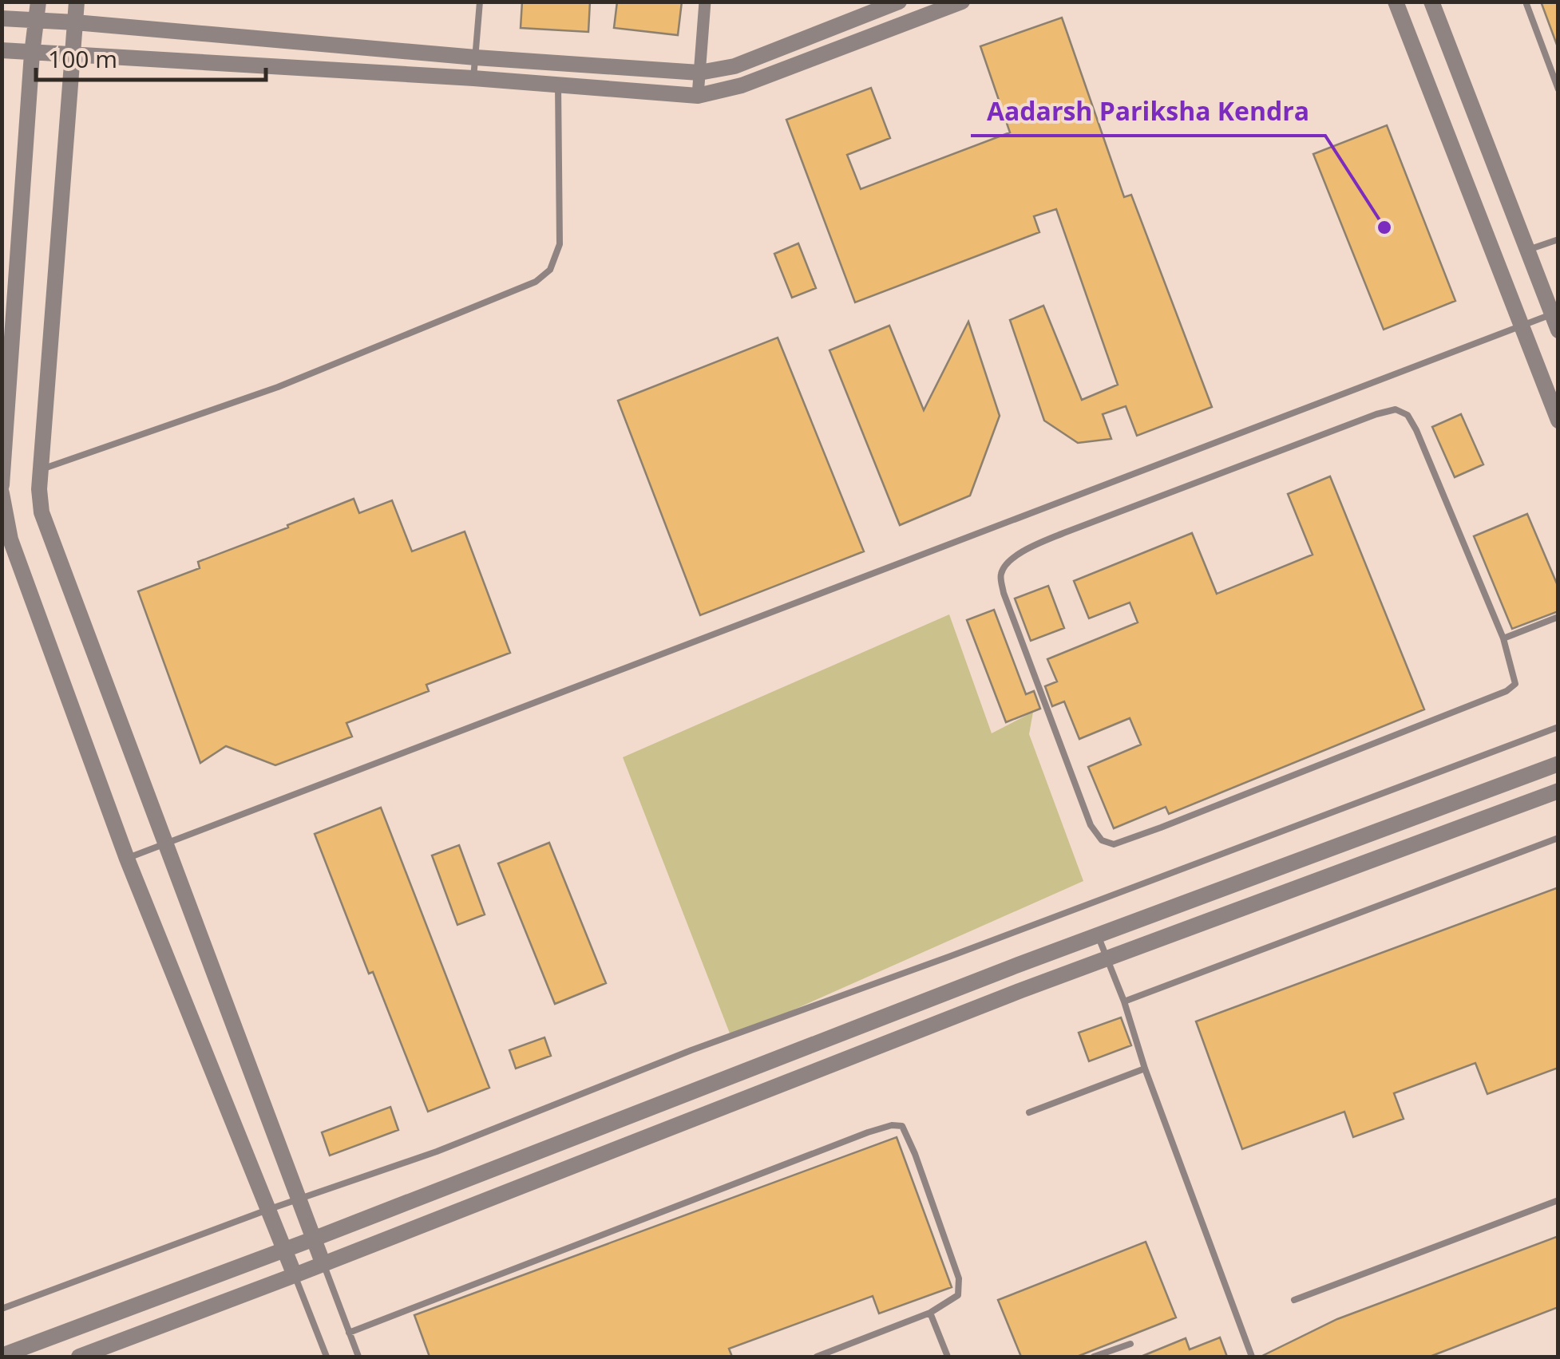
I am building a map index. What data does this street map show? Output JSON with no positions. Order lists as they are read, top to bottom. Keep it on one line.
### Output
{"places":["Aadarsh Pariksha Kendra"],"scale_bar":"100 m"}
